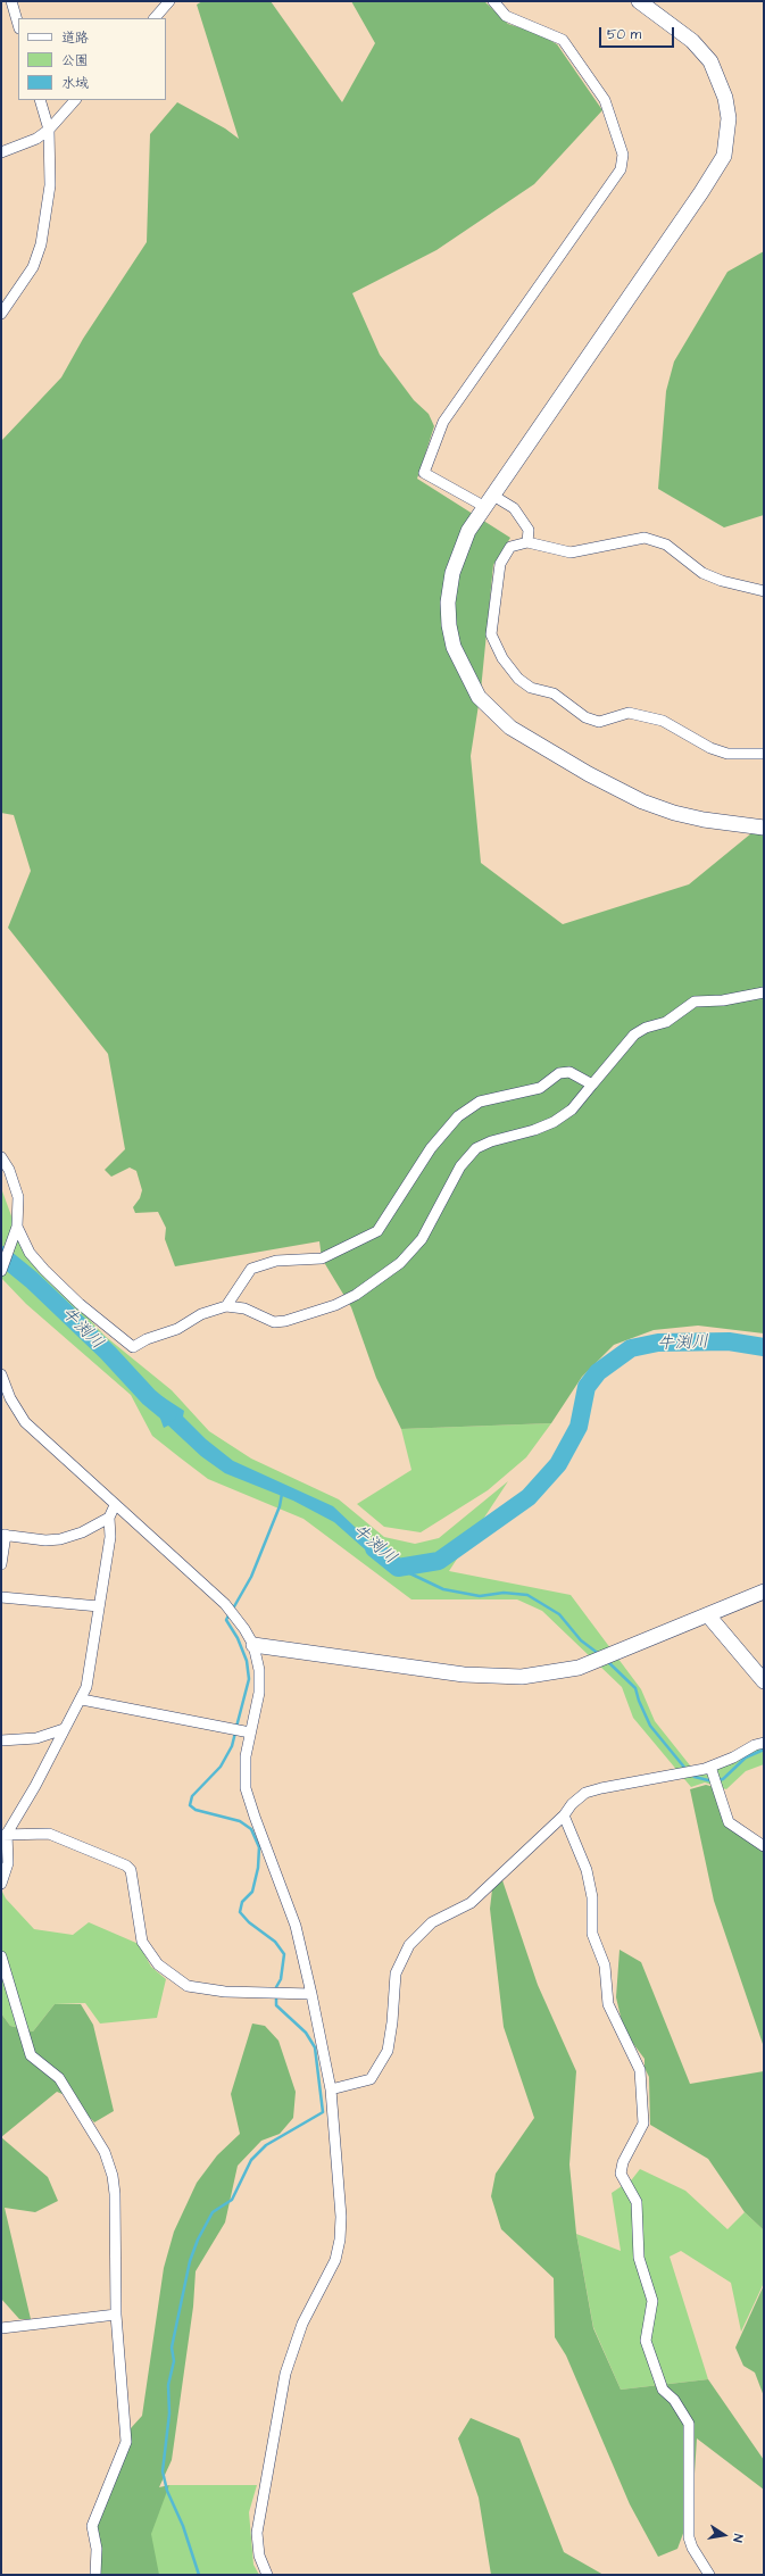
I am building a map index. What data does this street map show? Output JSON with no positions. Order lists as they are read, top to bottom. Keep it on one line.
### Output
{"water":["牛渕川"],"legend":["道路","公園","水域"],"scale_bar":"50 m","north":"right"}
